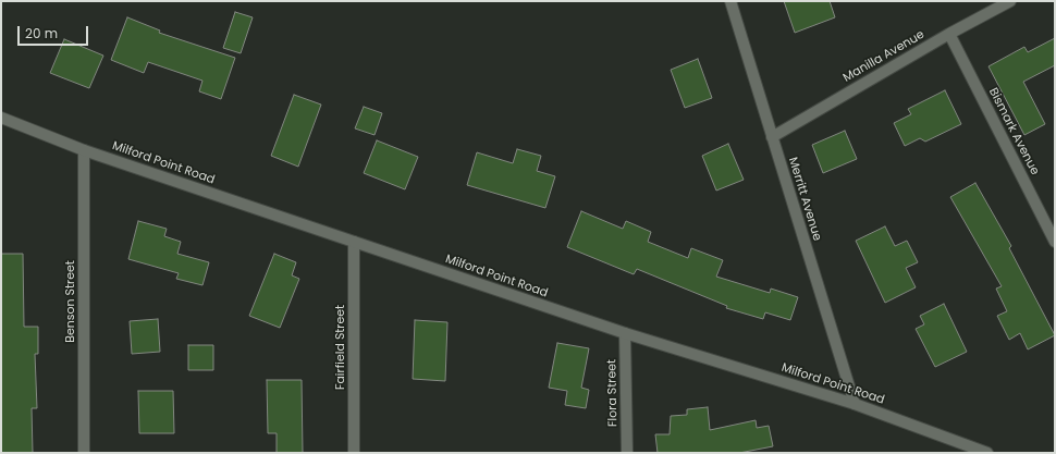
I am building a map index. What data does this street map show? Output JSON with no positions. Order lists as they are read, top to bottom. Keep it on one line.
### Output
{"streets":{"street":["Manilla Avenue","Bismark Avenue","Milford Point Road","Merritt Avenue","Benson Street","Fairfield Street","Flora Street"]},"crossings":[["Manilla Avenue","Bismark Avenue"],["Manilla Avenue","Merritt Avenue"],["Milford Point Road","Merritt Avenue"],["Milford Point Road","Benson Street"],["Milford Point Road","Fairfield Street"],["Milford Point Road","Flora Street"]],"scale_bar":"20 m"}
